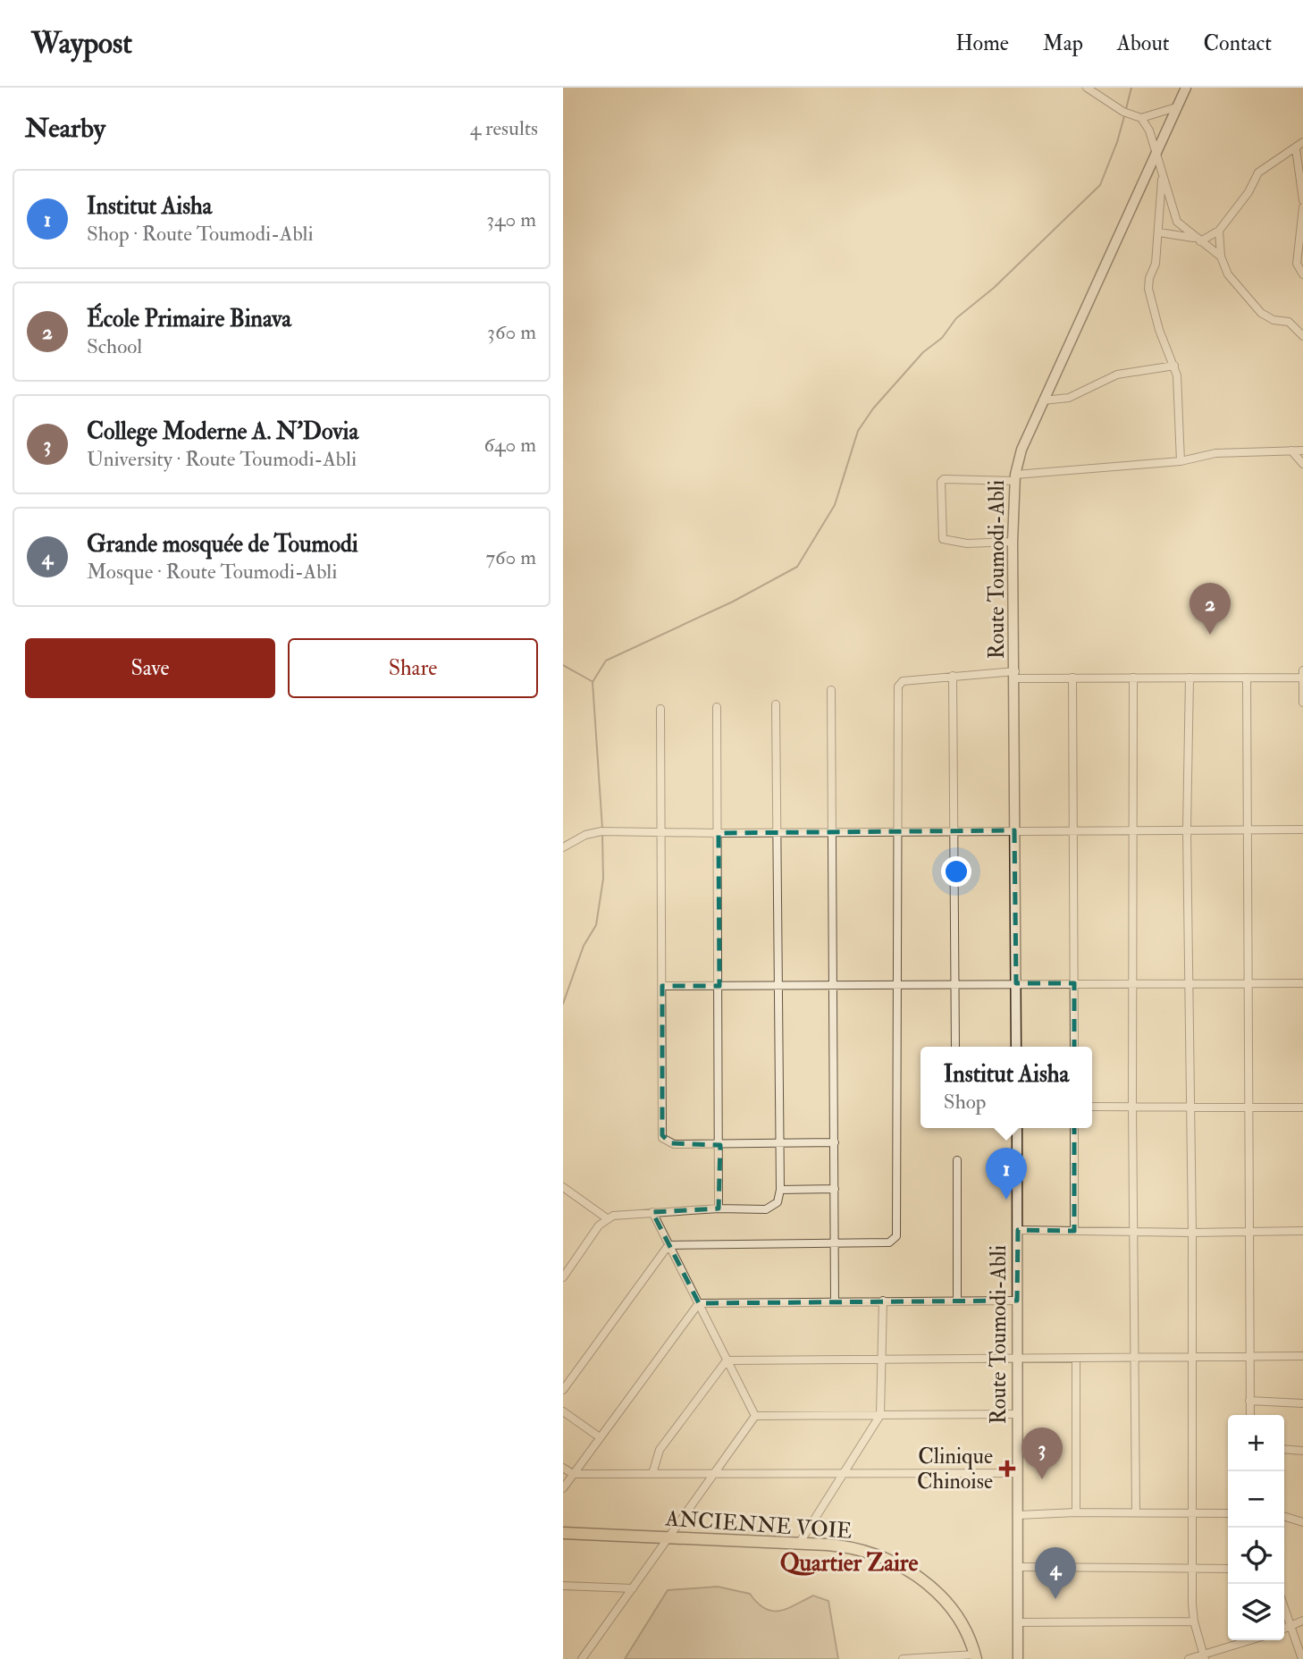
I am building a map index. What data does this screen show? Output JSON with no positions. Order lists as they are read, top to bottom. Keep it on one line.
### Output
{"streets":{"main road":["ANCIENNE VOIE"],"street":["Route Toumodi-Abli"]},"districts":["Quartier Zaire"],"places":{"health":["Clinique Chinoise"]},"page":{"header":"Waypost","nav":["Home","Map","About","Contact"],"heading":["Nearby","4 results"],"list":[{"mark":"1","name":"Institut Aisha","note":"Shop · Route Toumodi-Abli","value":"340 m"},{"mark":"2","name":"École Primaire Binava","note":"School","value":"360 m"},{"mark":"3","name":"College Moderne A. N'Dovia","note":"University · Route Toumodi-Abli","value":"640 m"},{"mark":"4","name":"Grande mosquée de Toumodi","note":"Mosque · Route Toumodi-Abli","value":"760 m"}],"pins":["2","1","3","4"],"buttons":["Save","Share"],"popup":["Institut Aisha","Shop"],"map_buttons":["+","−"]}}
